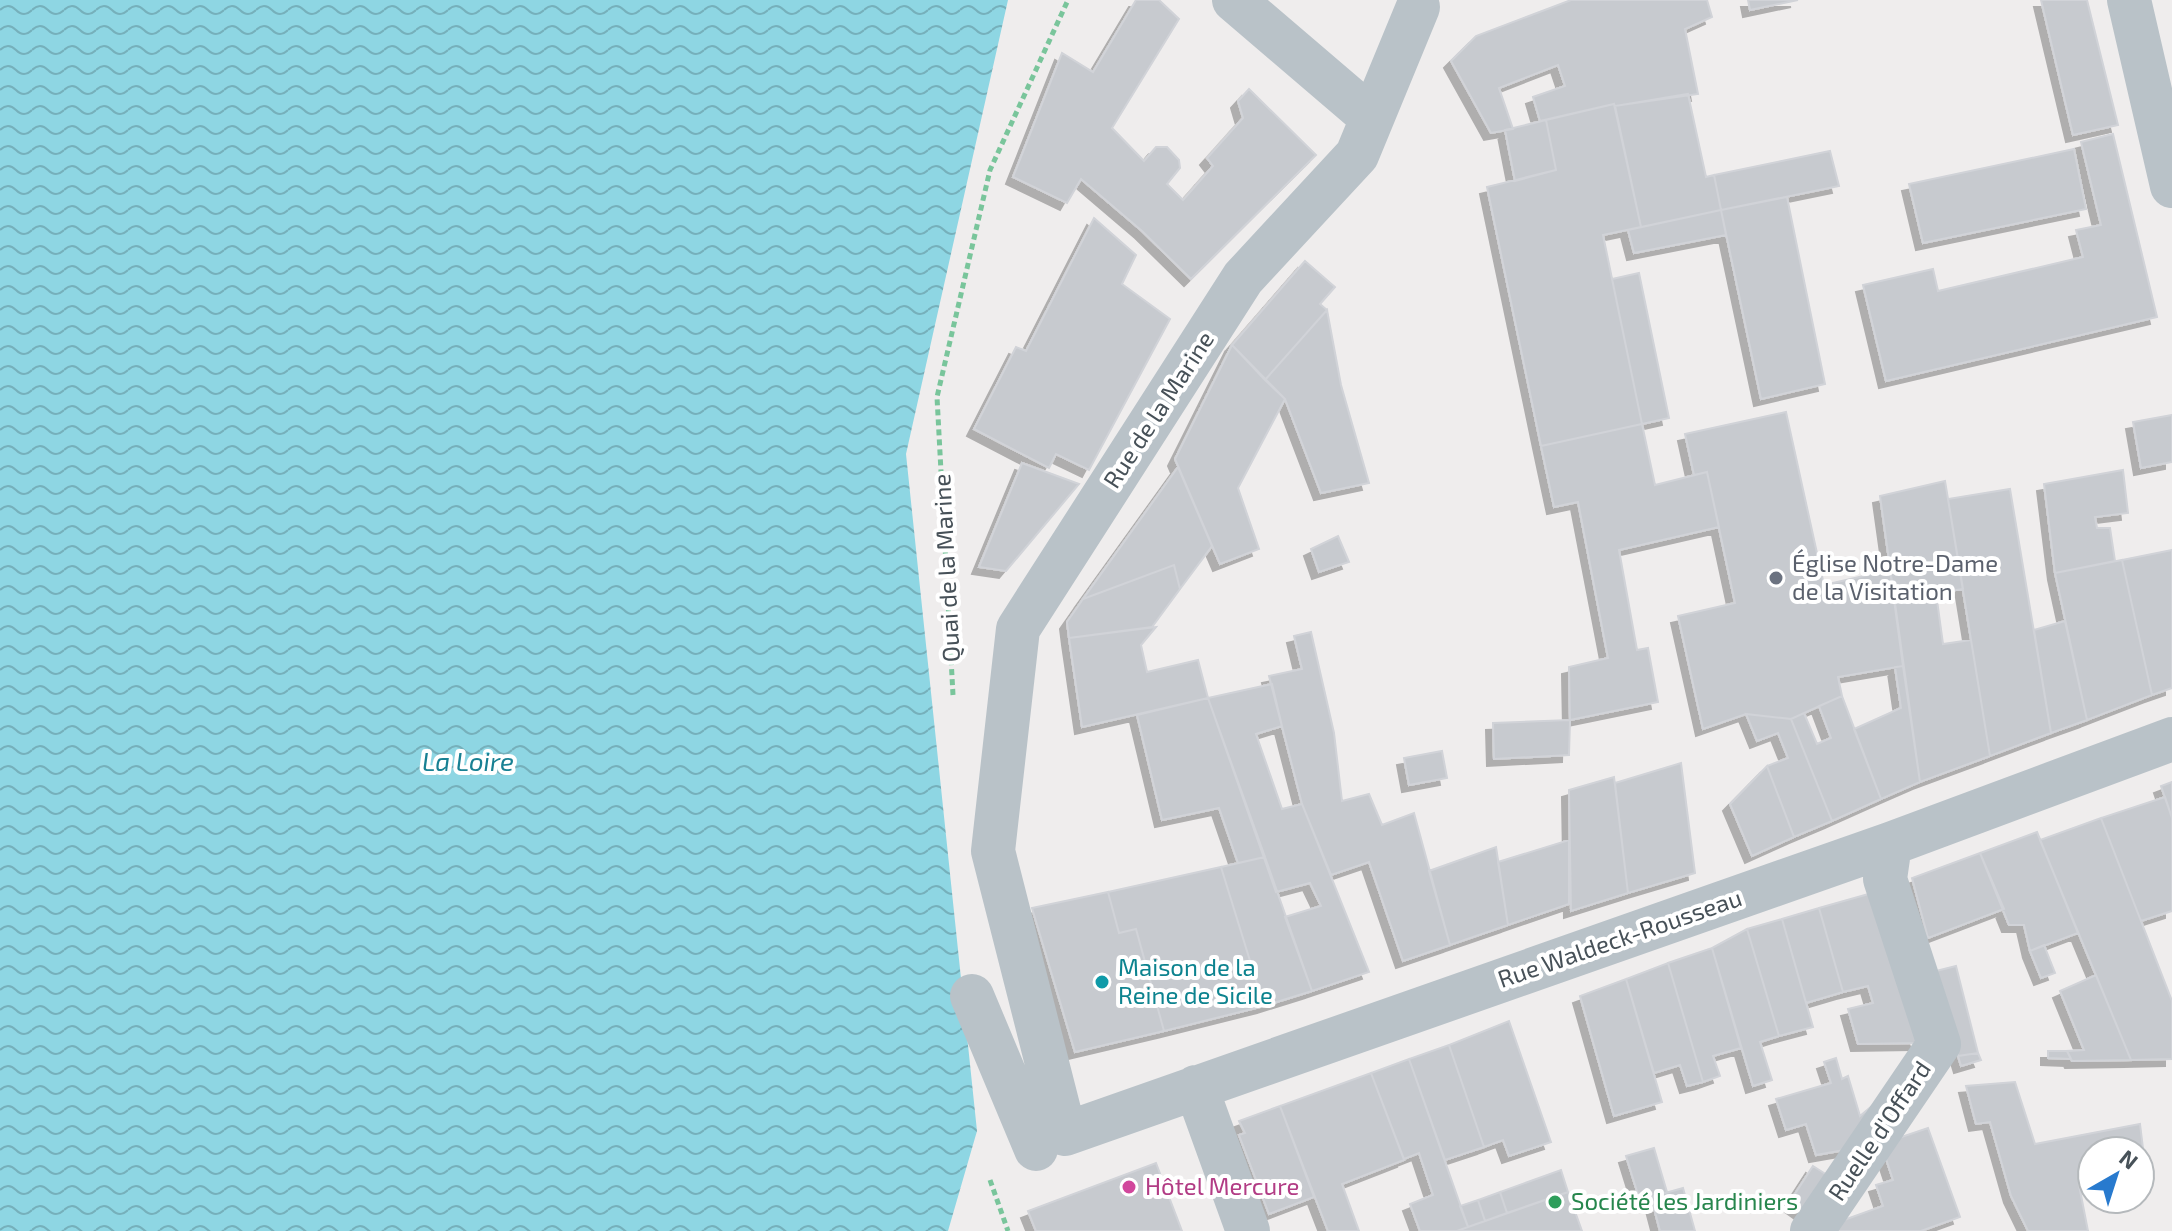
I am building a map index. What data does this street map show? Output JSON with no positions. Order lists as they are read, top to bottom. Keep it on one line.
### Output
{"streets":{"street":["Rue de la Marine","Rue Waldeck-Rousseau","Ruelle d'Offard"],"path":["Quai de la Marine"]},"crossings":[["Rue de la Marine","Rue Waldeck-Rousseau"],["Rue Waldeck-Rousseau","Ruelle d'Offard"]],"water":["La Loire"],"places":["Église Notre-Dame de la Visitation","Maison de la Reine de Sicile","Hôtel Mercure","Société les Jardiniers"],"north":"top right"}
